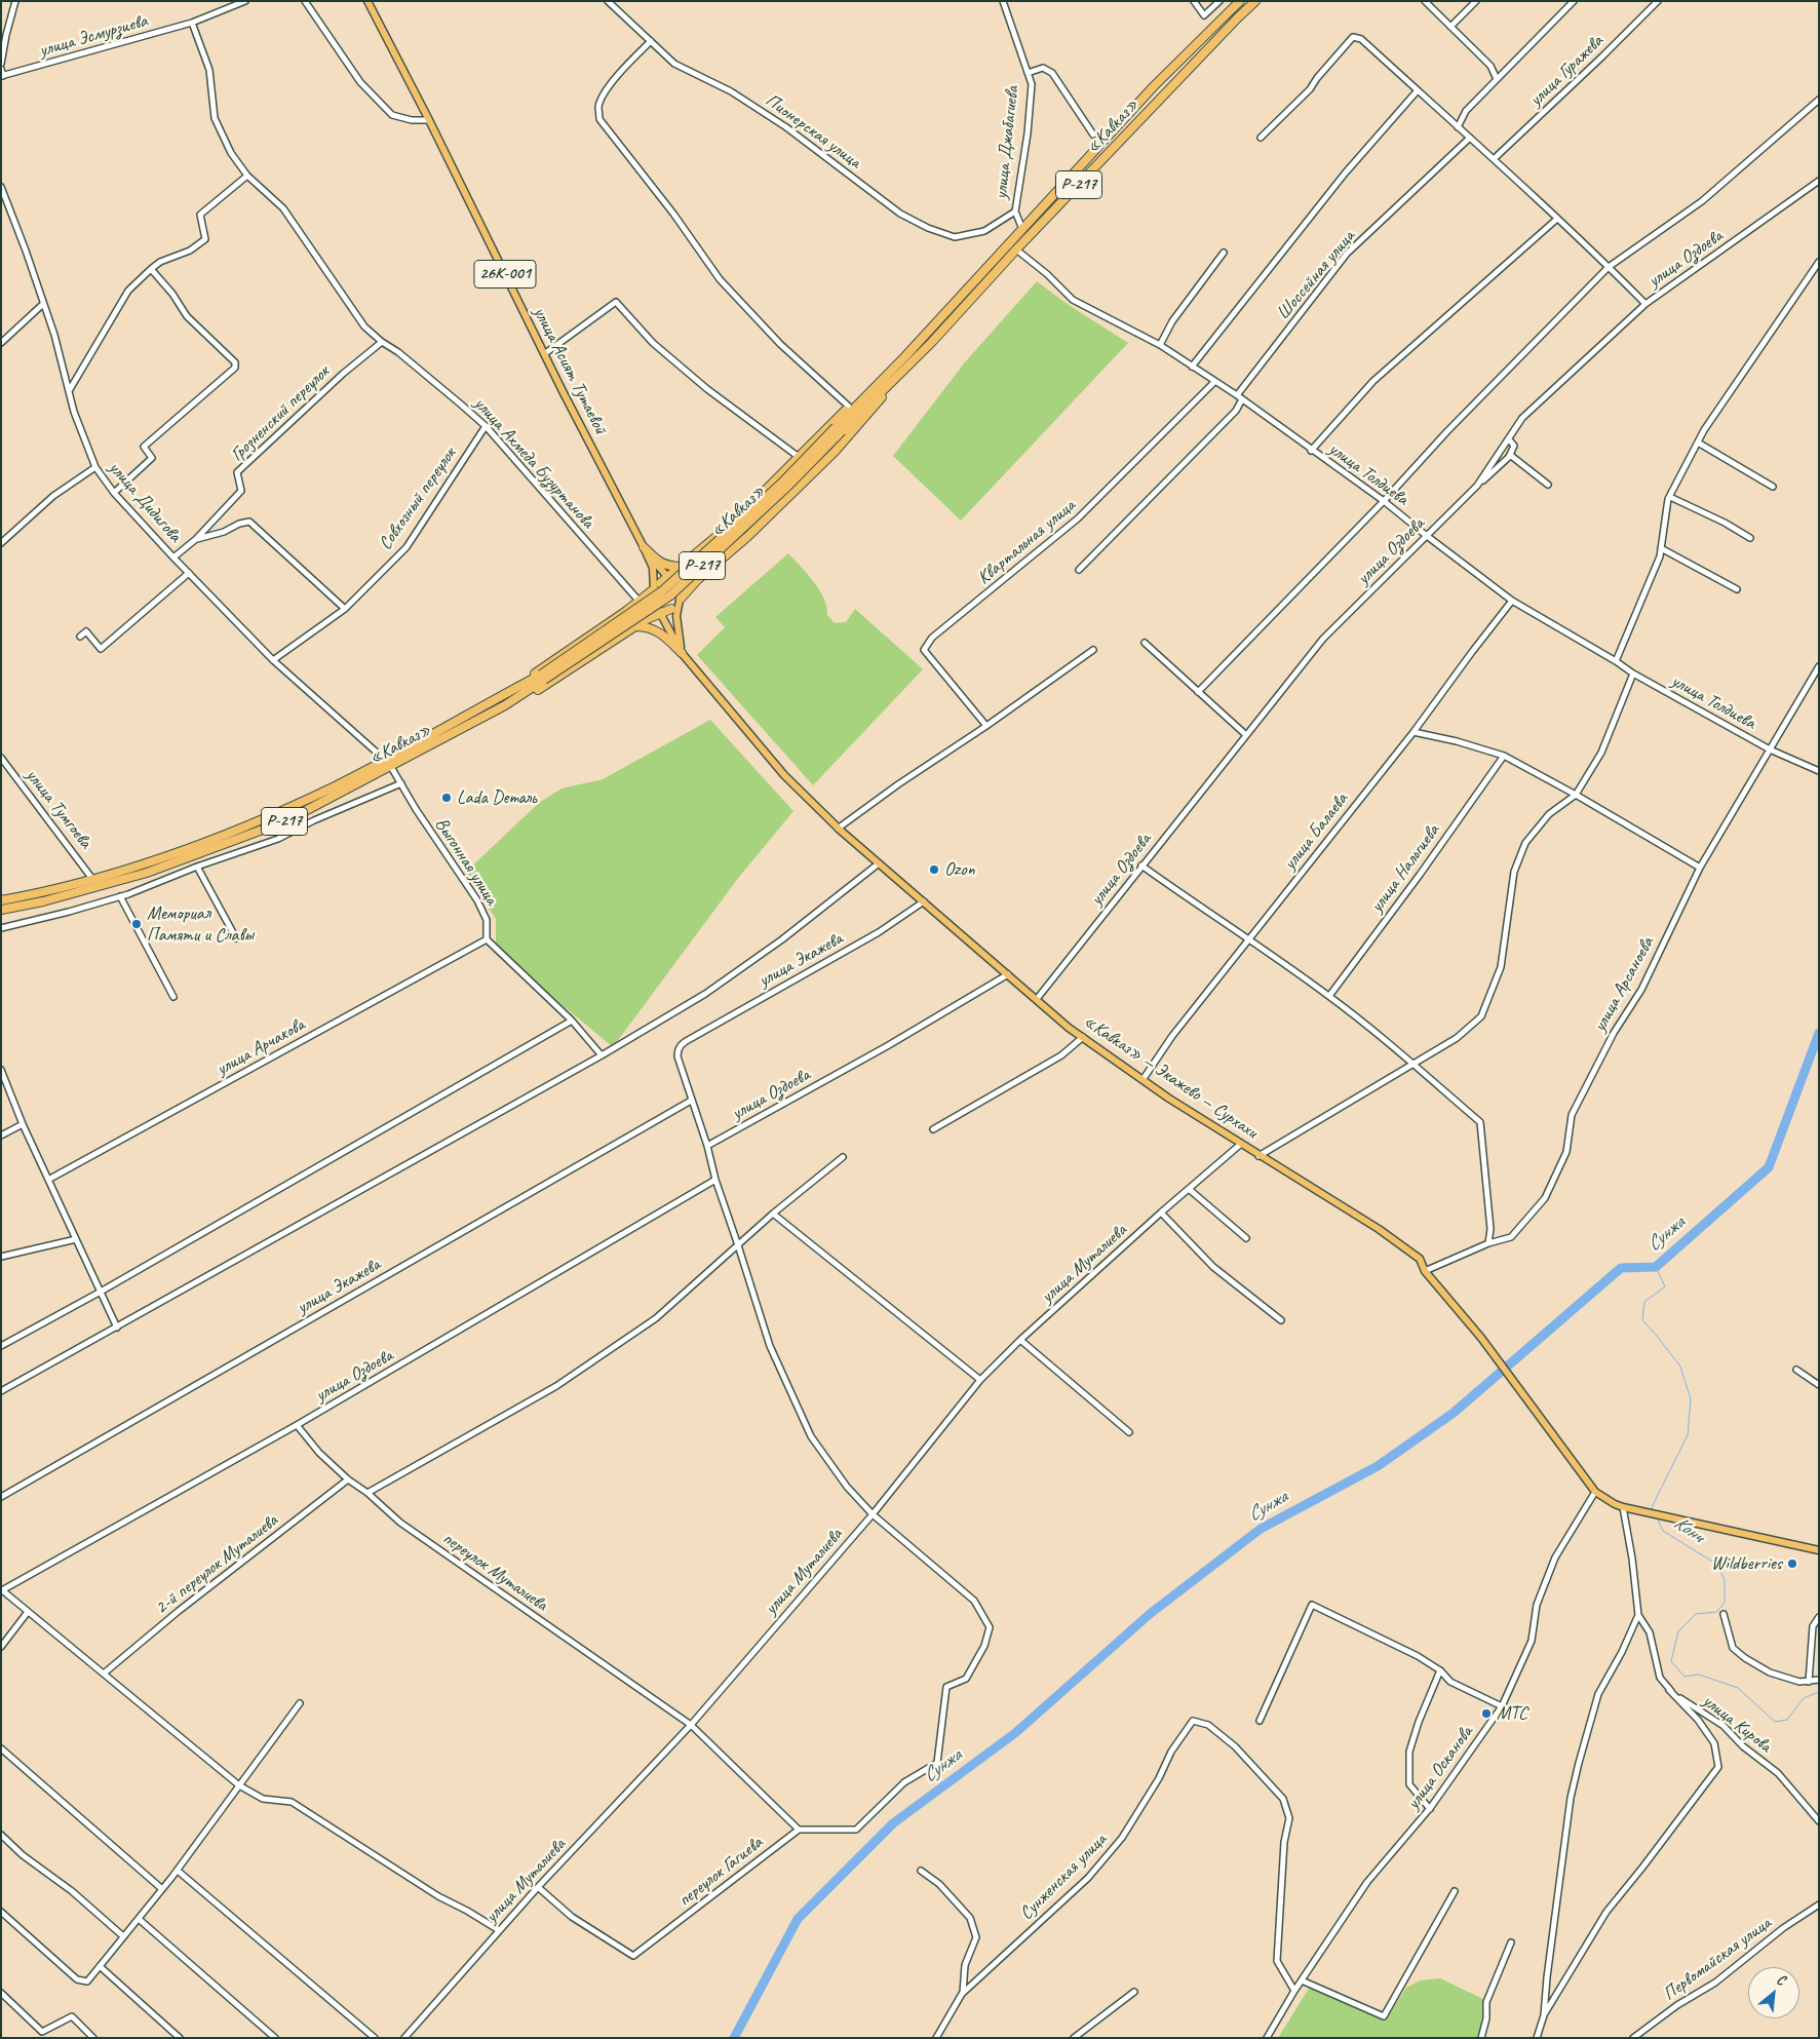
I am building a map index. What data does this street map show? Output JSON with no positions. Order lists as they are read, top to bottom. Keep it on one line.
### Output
{"streets":{"highway":["«Кавказ»","Р-217"],"main road":["26К-001","улица Асият Тутаевой","«Кавказ» — Экажево — Сурхахи"],"street":["улица Эсмурзиева","улица Гуражева","Пионерская улица","улица Джабагиева","улица Оздоева","Шоссейная улица","Грозненский переулок","улица Ахмеда Бузуртанова","улица Толдиева","Совхозный переулок","улица Дидигова","Квартальная улица","улица Тумгоева","улица Балаева","Выгонная улица","улица Нальгиева","улица Экажева","улица Арсаноева","улица Арчакова","улица Муталиева","2-й переулок Муталиева","переулок Муталиева","улица Кирова","улица Осканова","переулок Гагиева","Сунженская улица","Первомайская улица"]},"crossings":[["улица Эсмурзиева","улица Ахмеда Бузуртанова"],["«Кавказ»","улица Джабагиева"],["«Кавказ»","Р-217"],["«Кавказ»","улица Асият Тутаевой"],["«Кавказ»","улица Ахмеда Бузуртанова"],["«Кавказ»","улица Толдиева"],["«Кавказ»","улица Дидигова"],["«Кавказ»","улица Тумгоева"],["«Кавказ»","Выгонная улица"],["«Кавказ»","«Кавказ» — Экажево — Сурхахи"],["Пионерская улица","улица Джабагиева"],["улица Оздоева","улица Толдиева"],["улица Оздоева","«Кавказ» — Экажево — Сурхахи"],["улица Оздоева","переулок Муталиева"],["Шоссейная улица","улица Толдиева"],["улица Асият Тутаевой","«Кавказ» — Экажево — Сурхахи"],["Грозненский переулок","улица Ахмеда Бузуртанова"],["Грозненский переулок","улица Дидигова"],["улица Ахмеда Бузуртанова","Совхозный переулок"],["улица Толдиева","Квартальная улица"],["улица Толдиева","улица Балаева"],["улица Толдиева","улица Арсаноева"],["Совхозный переулок","улица Дидигова"],["улица Дидигова","Выгонная улица"],["улица Балаева","«Кавказ» — Экажево — Сурхахи"],["Выгонная улица","улица Арчакова"],["улица Экажева","«Кавказ» — Экажево — Сурхахи"],["улица Арсаноева","«Кавказ» — Экажево — Сурхахи"],["«Кавказ» — Экажево — Сурхахи","улица Муталиева"],["«Кавказ» — Экажево — Сурхахи","улица Осканова"],["улица Муталиева","переулок Муталиева"],["улица Муталиева","переулок Гагиева"],["2-й переулок Муталиева","переулок Муталиева"],["улица Осканова","Сунженская улица"]],"water":["Сунжа","Конч"],"places":["Lada Dеталь","Ozon","Мемориал Памяти и Славы","Wildberries","МТС"],"north":"top right"}
